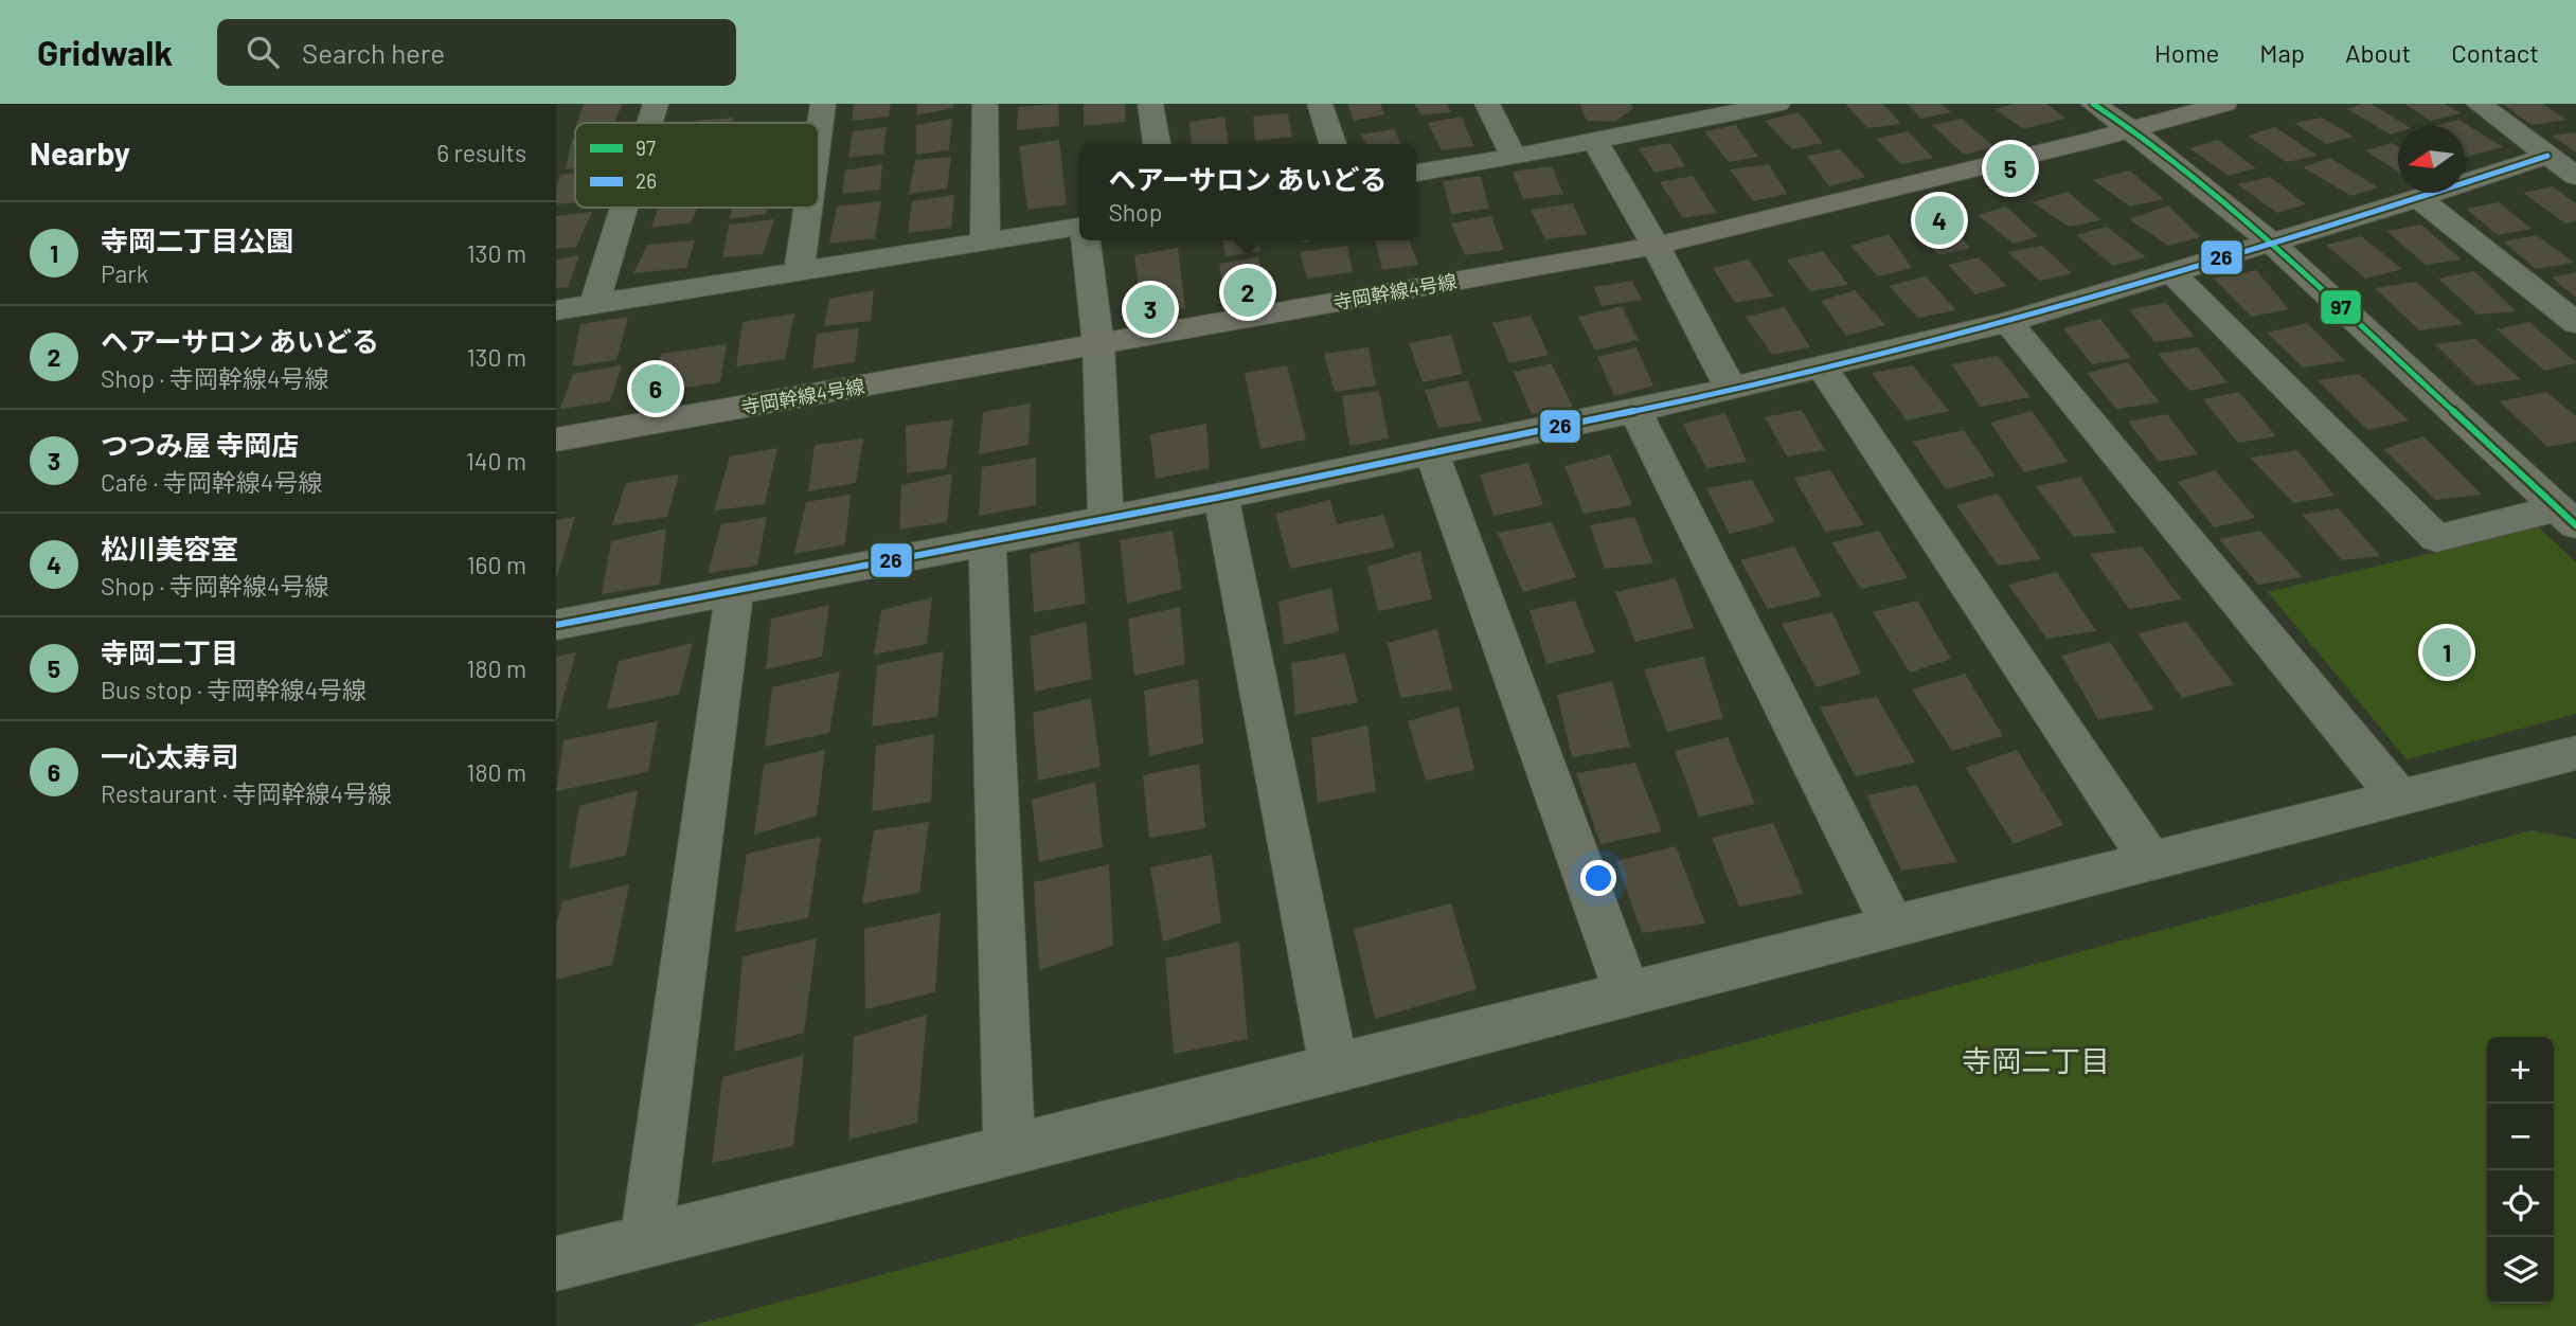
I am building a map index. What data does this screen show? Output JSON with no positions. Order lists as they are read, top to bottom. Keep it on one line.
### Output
{"streets":{"street":["寺岡幹線4号線"]},"districts":["寺岡二丁目"],"lines":["transit line 97","transit line 26"],"legend":["97","26"],"north":"left","page":{"header":"Gridwalk","search":"Search here","nav":["Home","Map","About","Contact"],"heading":["Nearby","6 results"],"pins":["5","4","2","3","6","1"],"popup":["ヘアーサロン あいどる","Shop"],"list":[{"mark":"1","name":"寺岡二丁目公園","note":"Park","value":"130 m"},{"mark":"2","name":"ヘアーサロン あいどる","note":"Shop · 寺岡幹線4号線","value":"130 m"},{"mark":"3","name":"つつみ屋 寺岡店","note":"Café · 寺岡幹線4号線","value":"140 m"},{"mark":"4","name":"松川美容室","note":"Shop · 寺岡幹線4号線","value":"160 m"},{"mark":"5","name":"寺岡二丁目","note":"Bus stop · 寺岡幹線4号線","value":"180 m"},{"mark":"6","name":"一心太寿司","note":"Restaurant · 寺岡幹線4号線","value":"180 m"}],"map_buttons":["+","−"]}}
